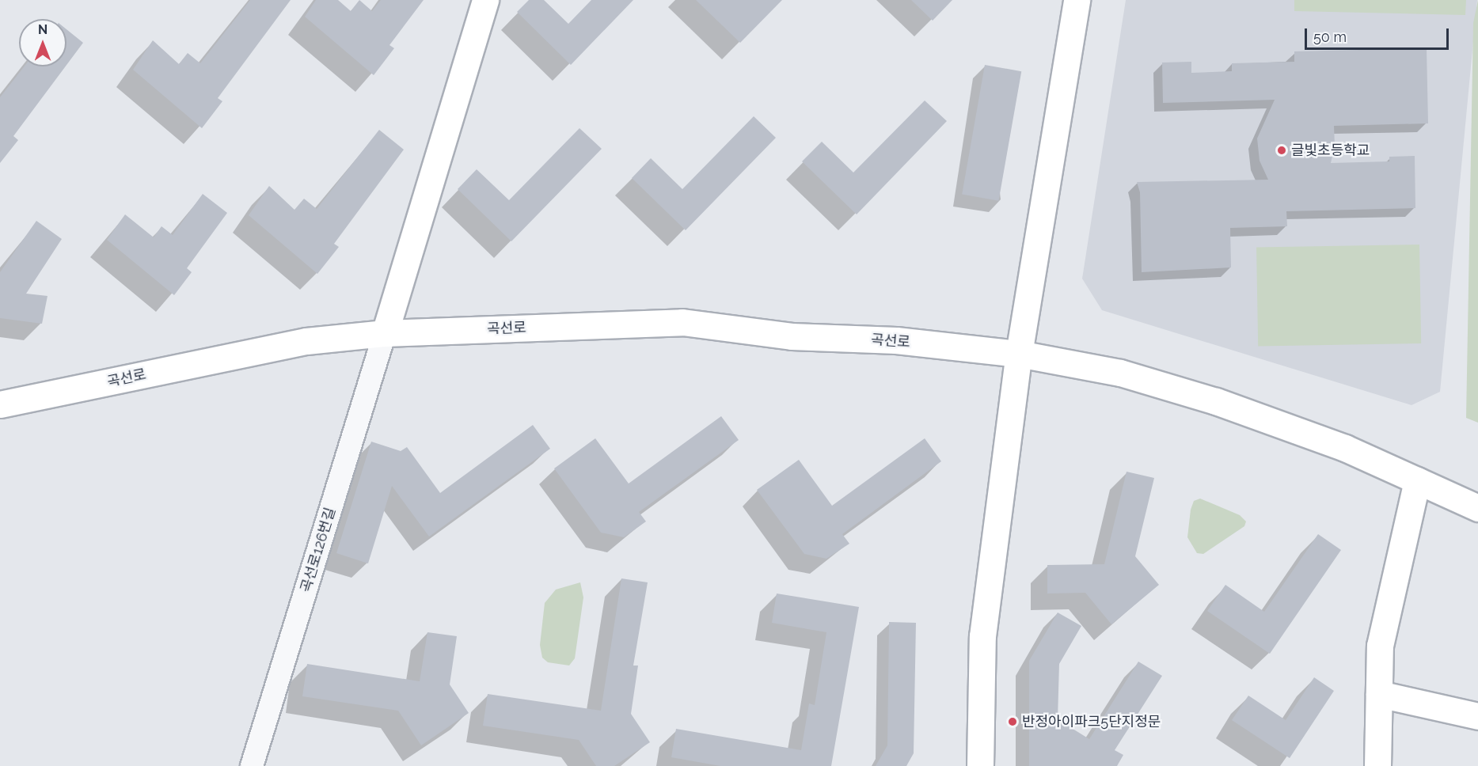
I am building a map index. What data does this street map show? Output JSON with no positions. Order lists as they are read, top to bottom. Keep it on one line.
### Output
{"streets":{"street":["곡선로","곡선로126번길"]},"crossings":[["곡선로","곡선로126번길"]],"places":["글빛초등학교","반정아이파크5단지정문"],"scale_bar":"50 m","north":"top"}
